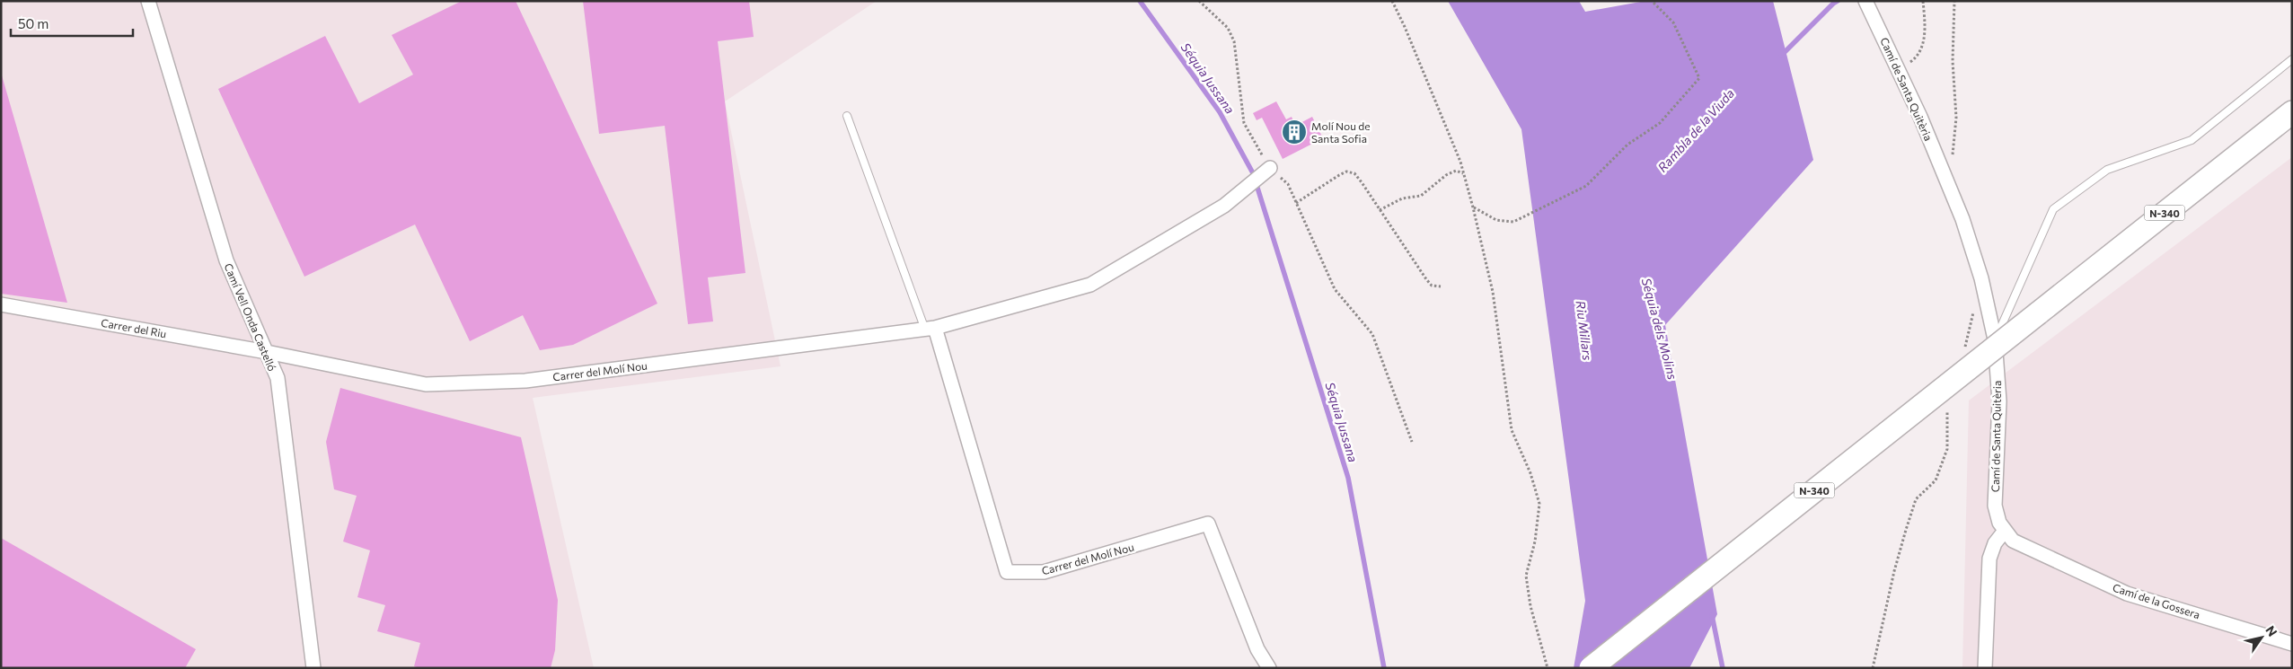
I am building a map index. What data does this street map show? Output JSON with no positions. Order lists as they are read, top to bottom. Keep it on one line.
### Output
{"streets":{"highway":["N-340"],"street":["Camí de Santa Quitèria","Camí Vell Onda Castelló","Carrer del Riu","Carrer del Molí Nou","Camí de la Gossera"]},"crossings":[["Camí de Santa Quitèria","Camí de la Gossera"],["Camí Vell Onda Castelló","Carrer del Riu"],["Camí Vell Onda Castelló","Carrer del Molí Nou"],["Carrer del Riu","Carrer del Molí Nou"]],"water":["Séquia Jussana","Rambla de la Viuda","Séquia dels Molins","Riu Millars"],"places":{"building":["Molí Nou de Santa Sofia"]},"scale_bar":"50 m","north":"top right"}
